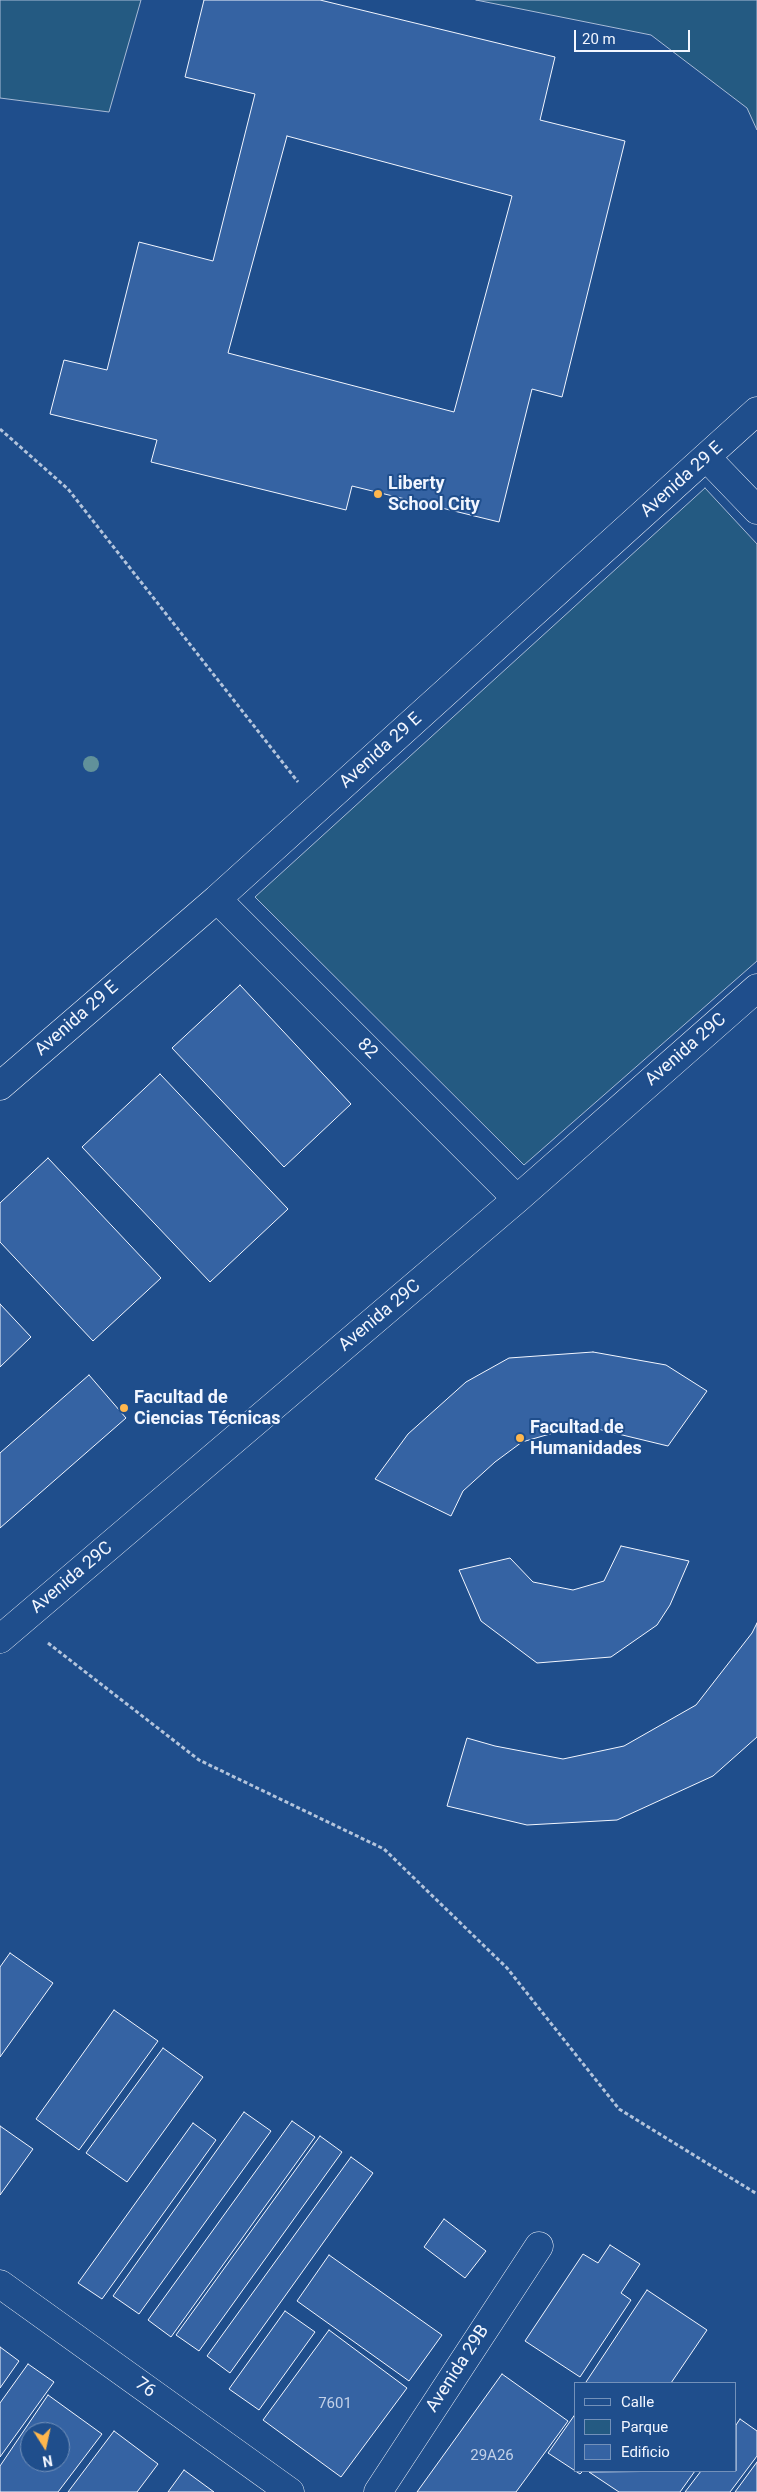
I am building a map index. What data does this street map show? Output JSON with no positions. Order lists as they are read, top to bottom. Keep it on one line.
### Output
{"streets":{"street":["Avenida 29 E","82","Avenida 29C","Avenida 29B","76"]},"crossings":[["Avenida 29 E","82"],["82","Avenida 29C"]],"places":["Liberty School City","Facultad de Ciencias Técnicas","Facultad de Humanidades"],"house_numbers":["7601","29A26"],"legend":["Calle","Parque","Edificio"],"scale_bar":"20 m","north":"bottom"}
